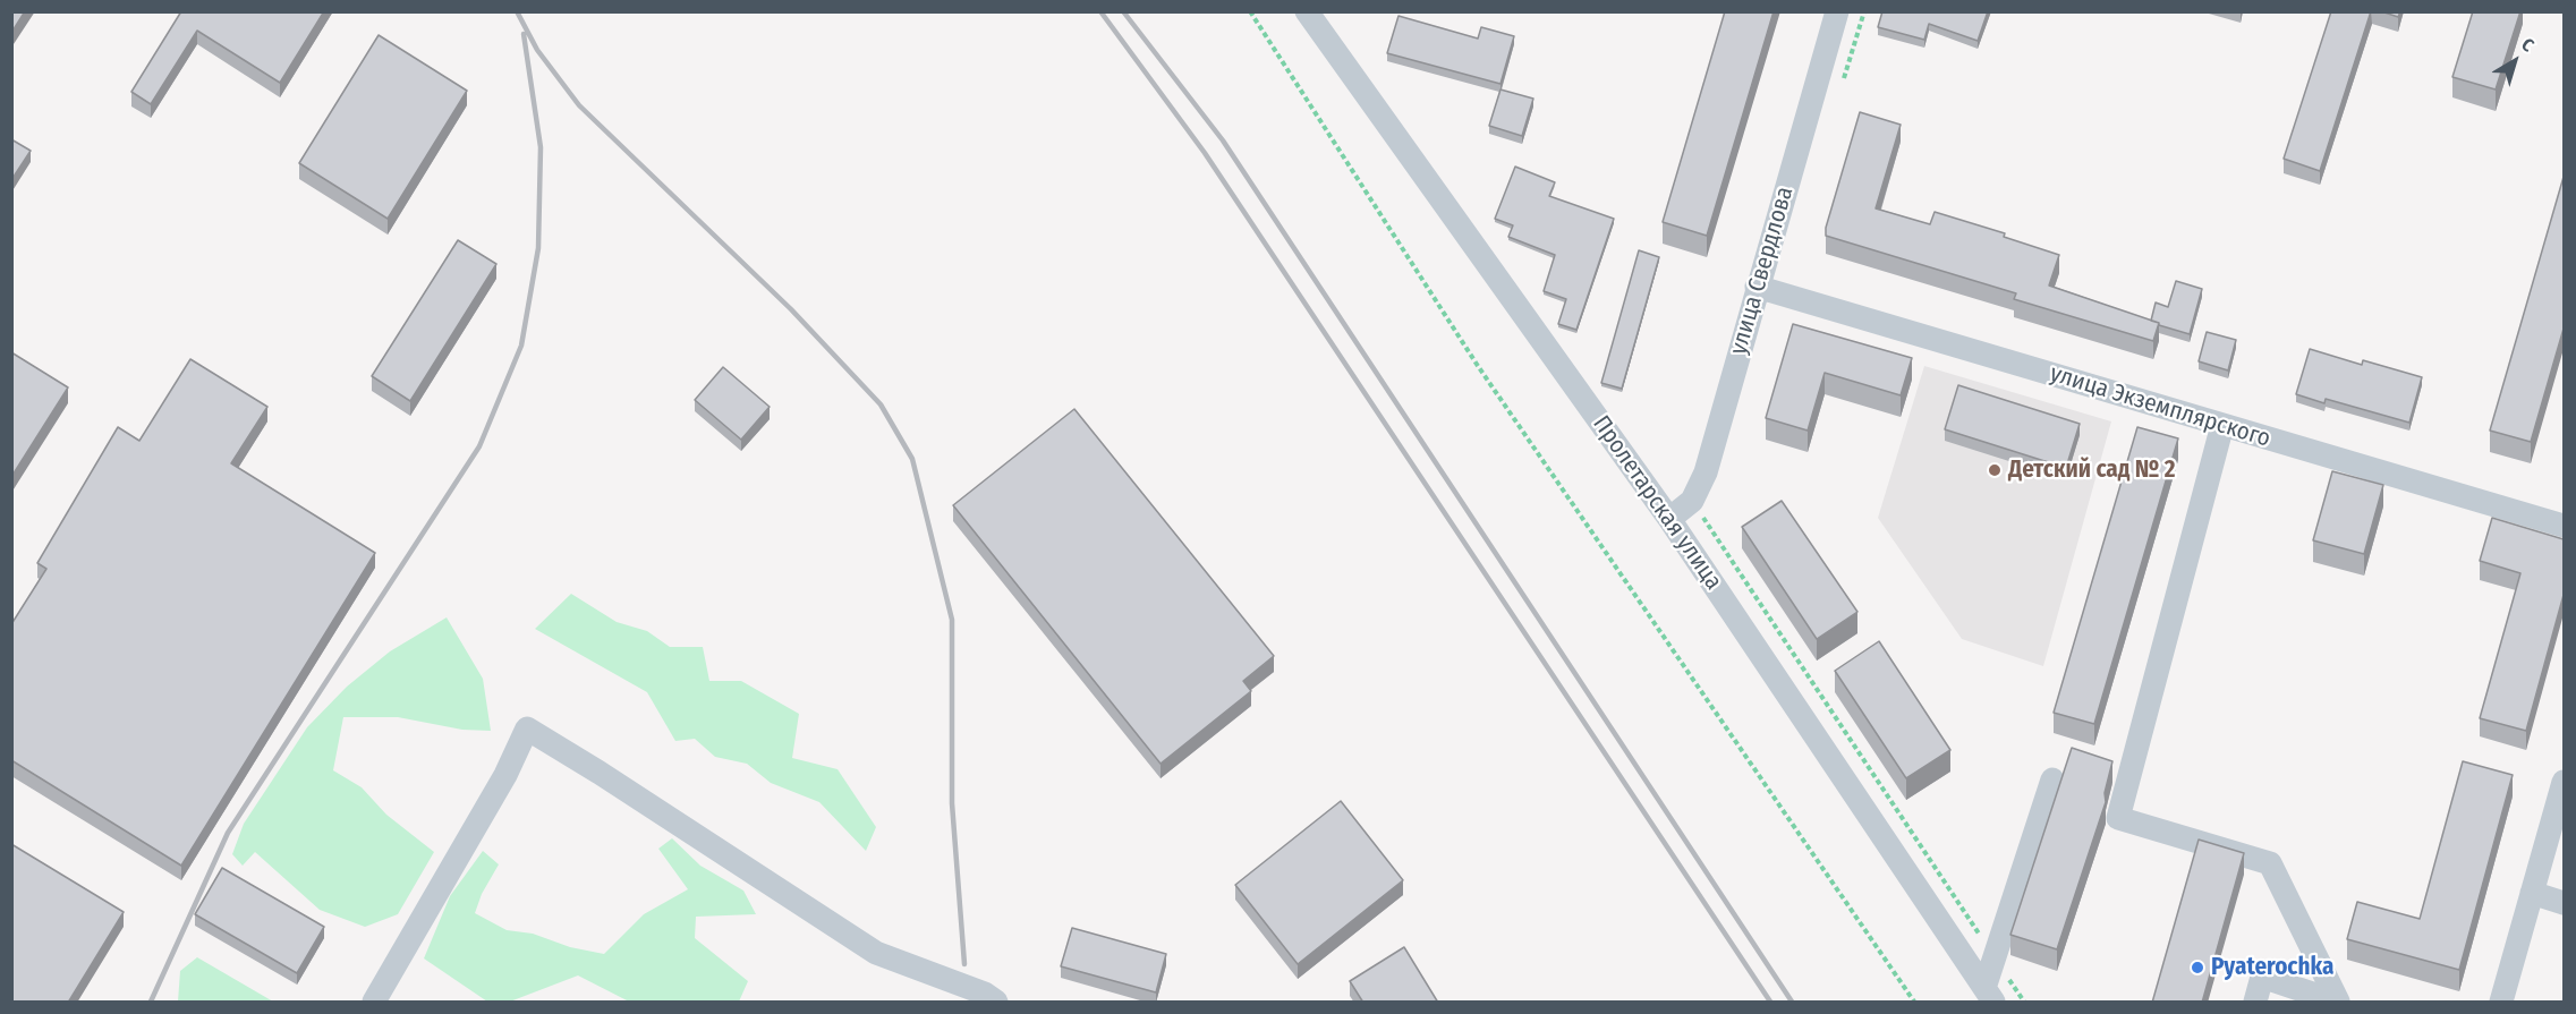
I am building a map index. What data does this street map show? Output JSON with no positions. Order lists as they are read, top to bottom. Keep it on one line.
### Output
{"streets":{"street":["улица Свердлова","улица Экземплярского","Пролетарская улица"]},"crossings":[["улица Свердлова","улица Экземплярского"],["улица Свердлова","Пролетарская улица"]],"places":["Детский сад № 2","Pyaterochka"],"north":"top right"}
